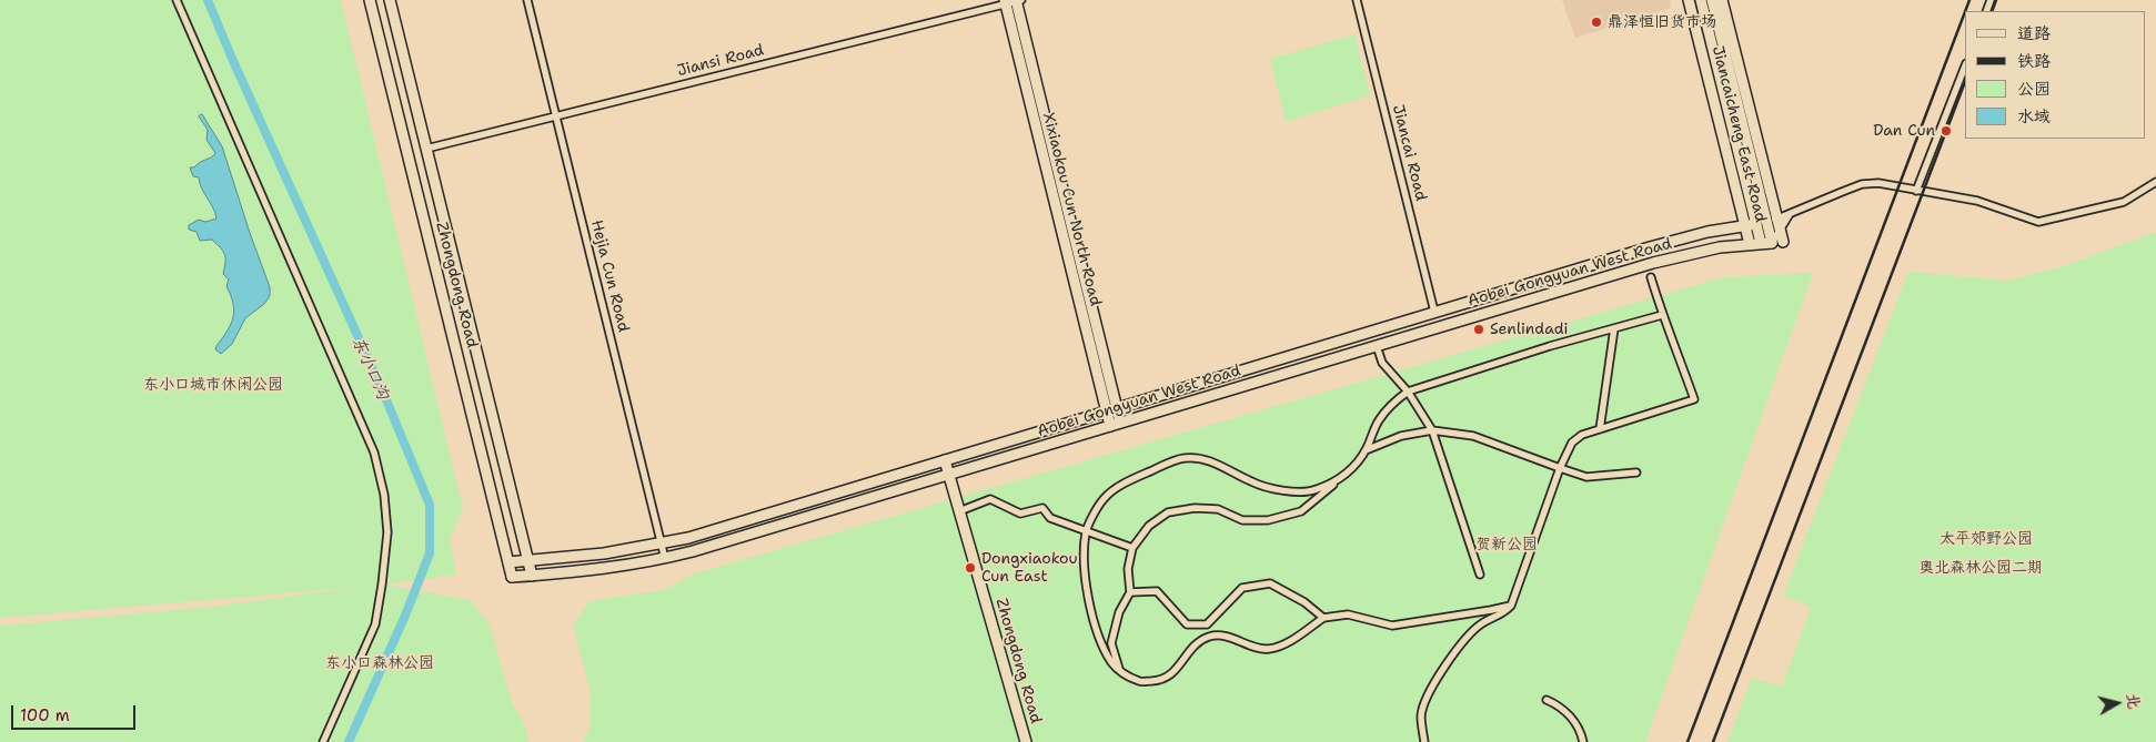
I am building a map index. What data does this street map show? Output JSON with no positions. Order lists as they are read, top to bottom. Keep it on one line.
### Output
{"streets":{"main road":["Jiancaicheng East Road","Xixiaokou Cun North Road","Aobei Gongyuan West Road","Zhongdong Road"],"street":["Jiansi Road","Jiancai Road","Hejia Cun Road"]},"crossings":[["Jiansi Road","Xixiaokou Cun North Road"],["Jiansi Road","Hejia Cun Road"],["Jiansi Road","Zhongdong Road"],["Jiancaicheng East Road","Aobei Gongyuan West Road"],["Jiancai Road","Aobei Gongyuan West Road"],["Xixiaokou Cun North Road","Aobei Gongyuan West Road"],["Aobei Gongyuan West Road","Hejia Cun Road"],["Aobei Gongyuan West Road","Zhongdong Road"]],"water":["东小口沟"],"parks":["东小口城市休闲公园","太平郊野公园","贺新公园","奥北森林公园二期","东小口森林公园"],"places":["鼎泽恒旧货市场","Dan Cun","Senlindadi","Dongxiaokou Cun East"],"legend":["道路","铁路","公园","水域"],"scale_bar":"100 m","north":"right"}
